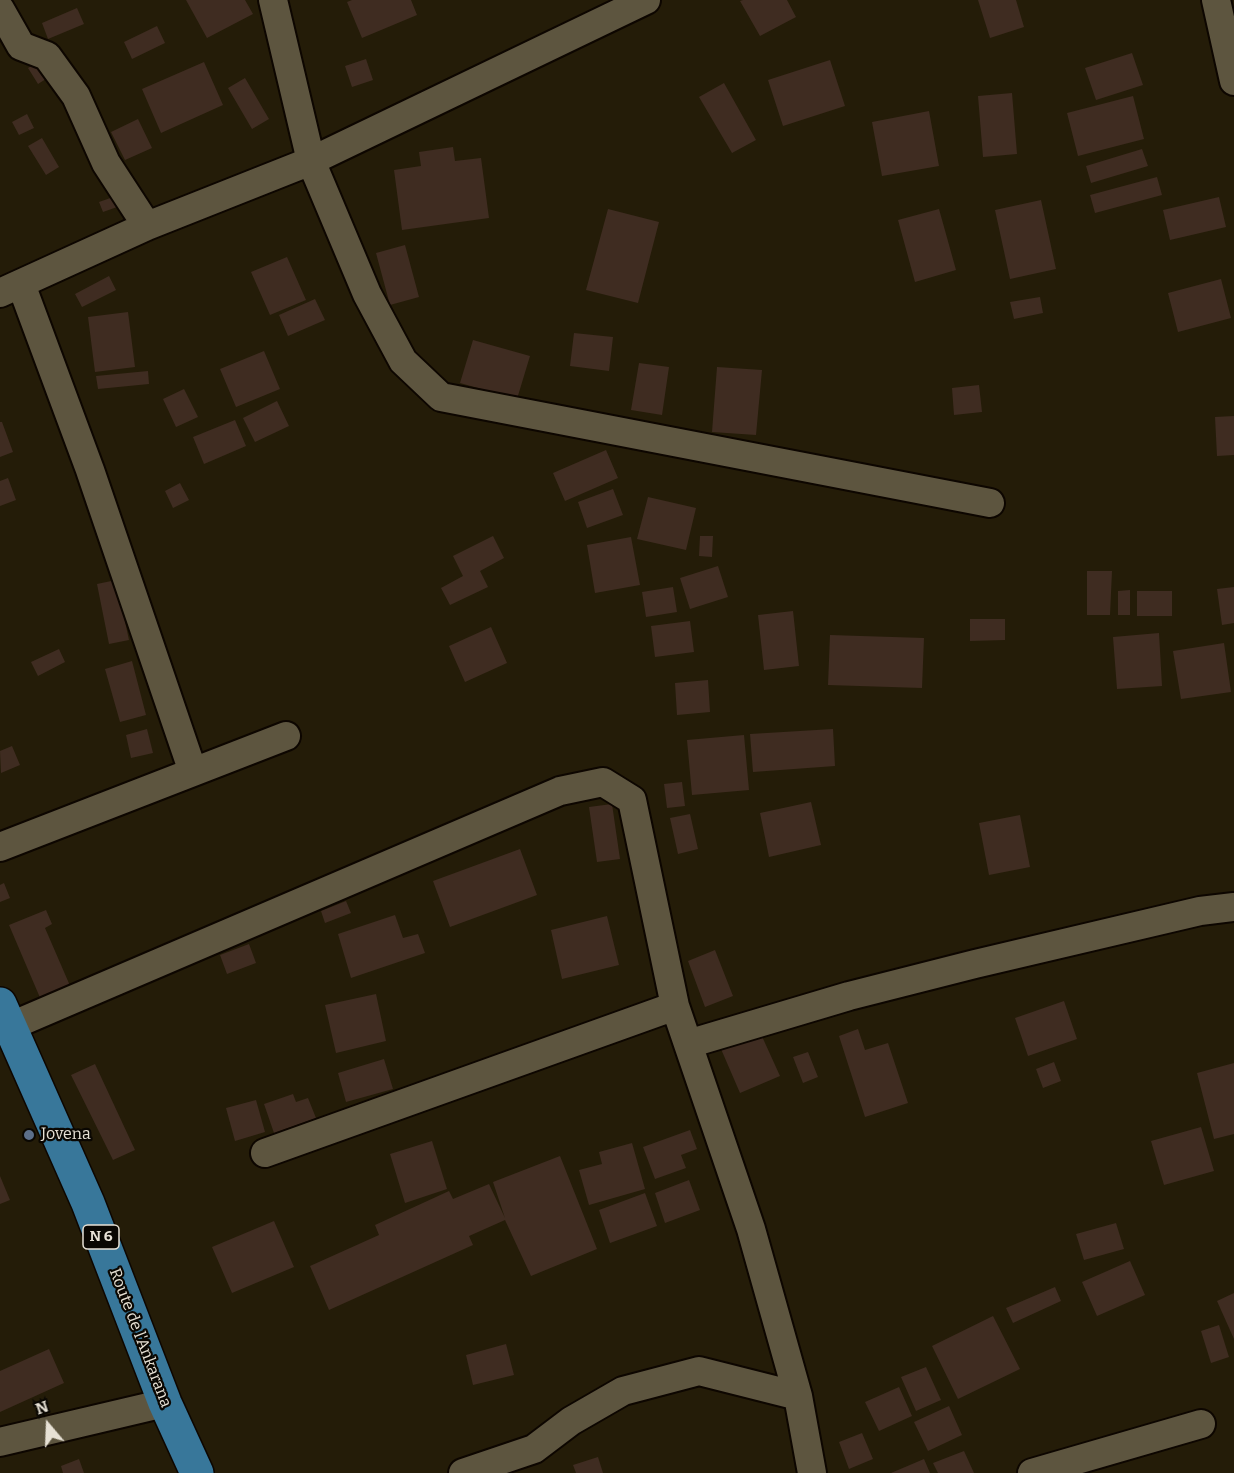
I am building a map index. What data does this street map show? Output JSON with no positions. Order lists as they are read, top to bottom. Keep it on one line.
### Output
{"streets":{"main road":["N 6","Route de l'Ankarana"]},"places":["Jovena"],"north":"top"}
